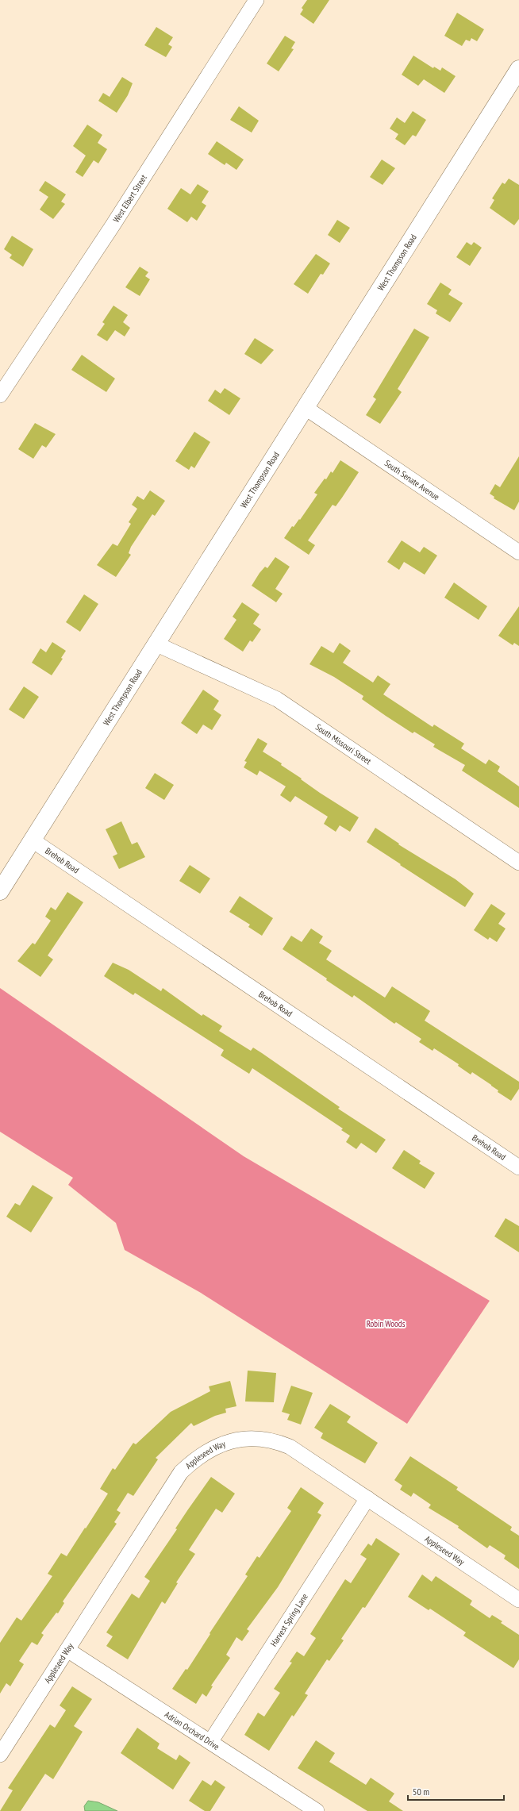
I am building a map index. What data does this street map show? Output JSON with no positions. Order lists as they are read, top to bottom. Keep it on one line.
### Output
{"streets":{"main road":["West Thompson Road"],"street":["West Elbert Street","South Senate Avenue","South Missouri Street","Brehob Road","Appleseed Way","Harvest Spring Lane","Adrian Orchard Drive"]},"crossings":[["West Thompson Road","South Senate Avenue"],["West Thompson Road","South Missouri Street"],["West Thompson Road","Brehob Road"],["Appleseed Way","Harvest Spring Lane"],["Appleseed Way","Adrian Orchard Drive"],["Harvest Spring Lane","Adrian Orchard Drive"]],"parks":["Robin Woods"],"scale_bar":"50 m"}
